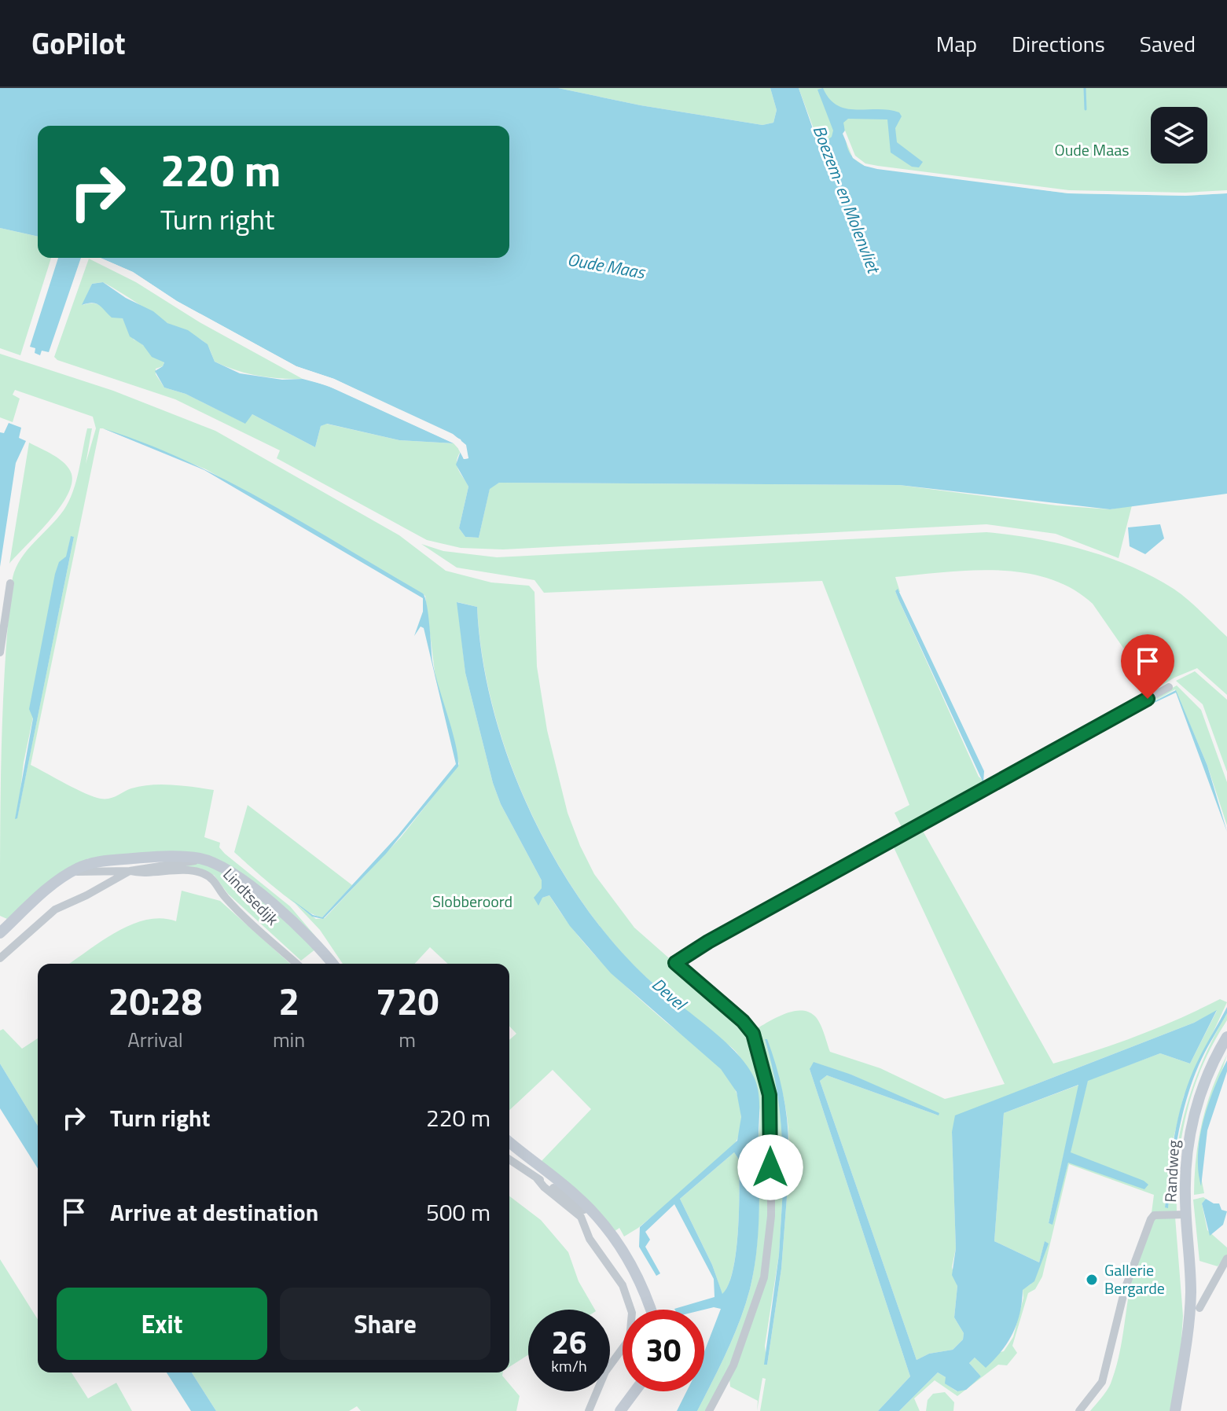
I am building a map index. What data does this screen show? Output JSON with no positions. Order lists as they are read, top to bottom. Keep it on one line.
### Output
{"streets":{"street":["Lindtsedijk","Randweg"]},"water":["Boezem- en Molenvliet","Oude Maas","Devel"],"parks":["Oude Maas","Slobberoord"],"places":["Gallerie Bergarde"],"page":{"header":"GoPilot","nav":["Map","Directions","Saved"],"turn":["220 m","Turn right"],"eta":["20:28","Arrival","2","min","720","m"],"list":[{"name":"Turn right","value":"220 m"},{"name":"Arrive at destination","value":"500 m"}],"buttons":["Exit","Share"],"speed":"26 km/h","limit":"30"}}
